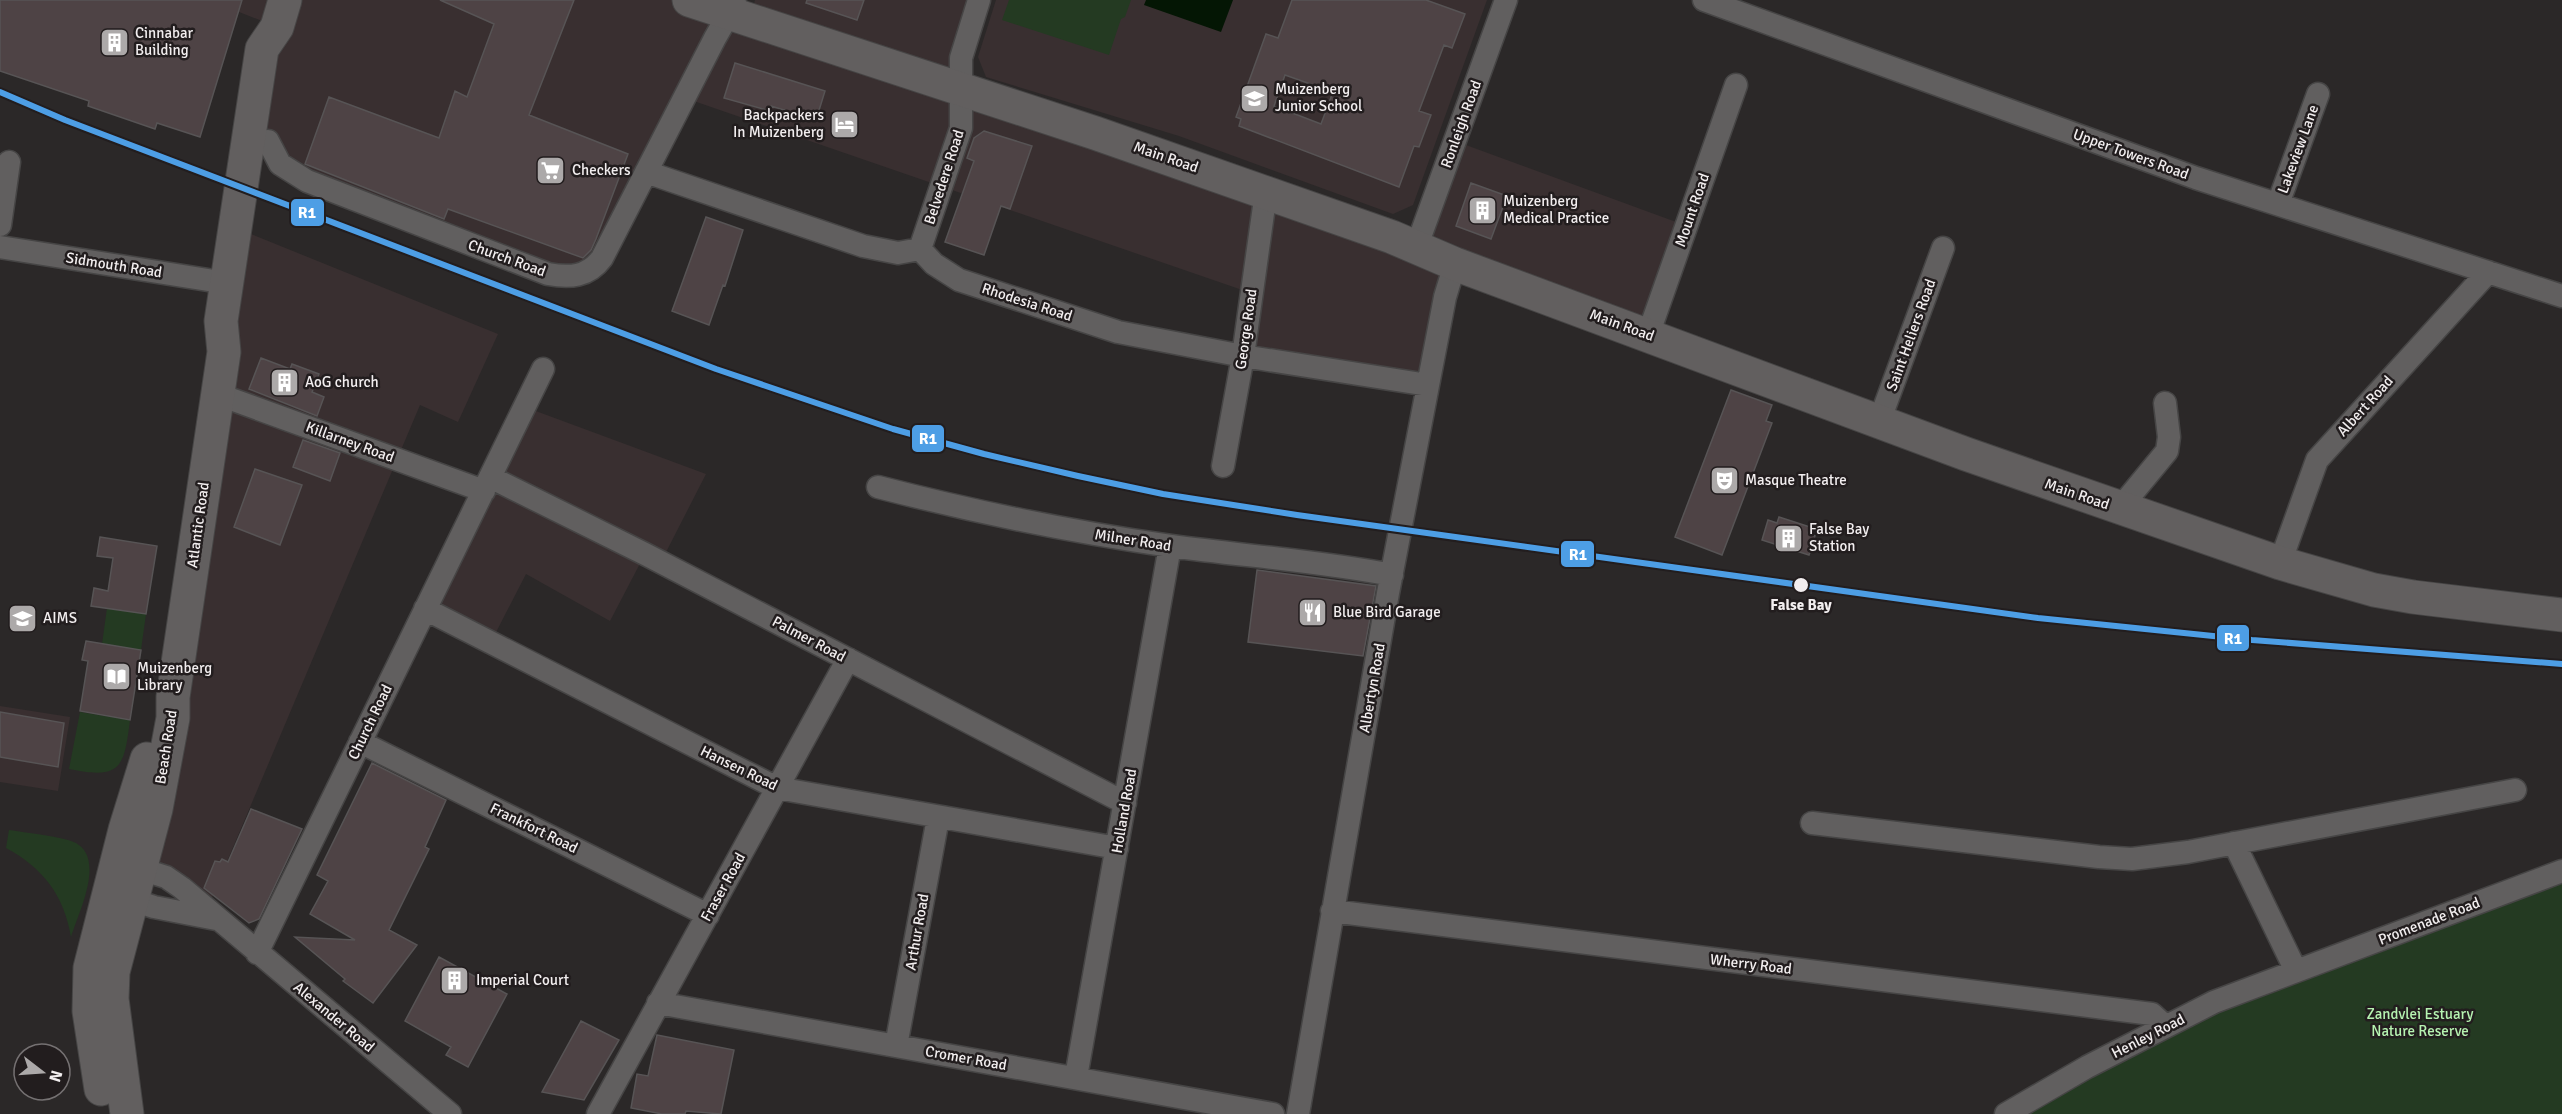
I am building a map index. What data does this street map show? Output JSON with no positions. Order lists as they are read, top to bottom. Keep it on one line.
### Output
{"streets":{"main road":["Main Road","Atlantic Road","Beach Road"],"street":["Ronleigh Road","Lakeview Lane","Upper Towers Road","Belvedere Road","Mount Road","Church Road","Sidmouth Road","Rhodesia Road","George Road","Saint Heliers Road","Albert Road","Killarney Road","Milner Road","Palmer Road","Albertyn Road","Hansen Road","Holland Road","Frankfort Road","Fraser Road","Promenade Road","Arthur Road","Wherry Road","Alexander Road","Henley Road","Cromer Road"]},"crossings":[["Ronleigh Road","Main Road"],["Lakeview Lane","Upper Towers Road"],["Upper Towers Road","Albert Road"],["Main Road","Belvedere Road"],["Main Road","Mount Road"],["Main Road","Church Road"],["Main Road","George Road"],["Main Road","Saint Heliers Road"],["Main Road","Albert Road"],["Main Road","Albertyn Road"],["Belvedere Road","Rhodesia Road"],["Church Road","Killarney Road"],["Church Road","Atlantic Road"],["Church Road","Palmer Road"],["Church Road","Hansen Road"],["Church Road","Frankfort Road"],["Church Road","Alexander Road"],["Sidmouth Road","Atlantic Road"],["Rhodesia Road","George Road"],["Rhodesia Road","Albertyn Road"],["Killarney Road","Atlantic Road"],["Killarney Road","Palmer Road"],["Atlantic Road","Beach Road"],["Milner Road","Albertyn Road"],["Milner Road","Holland Road"],["Palmer Road","Holland Road"],["Palmer Road","Fraser Road"],["Albertyn Road","Wherry Road"],["Beach Road","Alexander Road"],["Hansen Road","Holland Road"],["Hansen Road","Fraser Road"],["Hansen Road","Arthur Road"],["Holland Road","Cromer Road"],["Frankfort Road","Fraser Road"],["Fraser Road","Cromer Road"],["Promenade Road","Henley Road"],["Arthur Road","Cromer Road"],["Wherry Road","Henley Road"]],"parks":["Zandvlei Estuary Nature Reserve"],"places":{"building":["Cinnabar Building","Muizenberg Medical Practice","AoG church","False Bay Station","Imperial Court"],"school or university":["Muizenberg Junior School","AIMS"],"hotel":["Backpackers In Muizenberg"],"supermarket":["Checkers"],"theatre":["Masque Theatre"],"other":["False Bay"],"restaurant":["Blue Bird Garage"],"library":["Muizenberg Library"]},"lines":["transit line R1"],"north":"right"}
